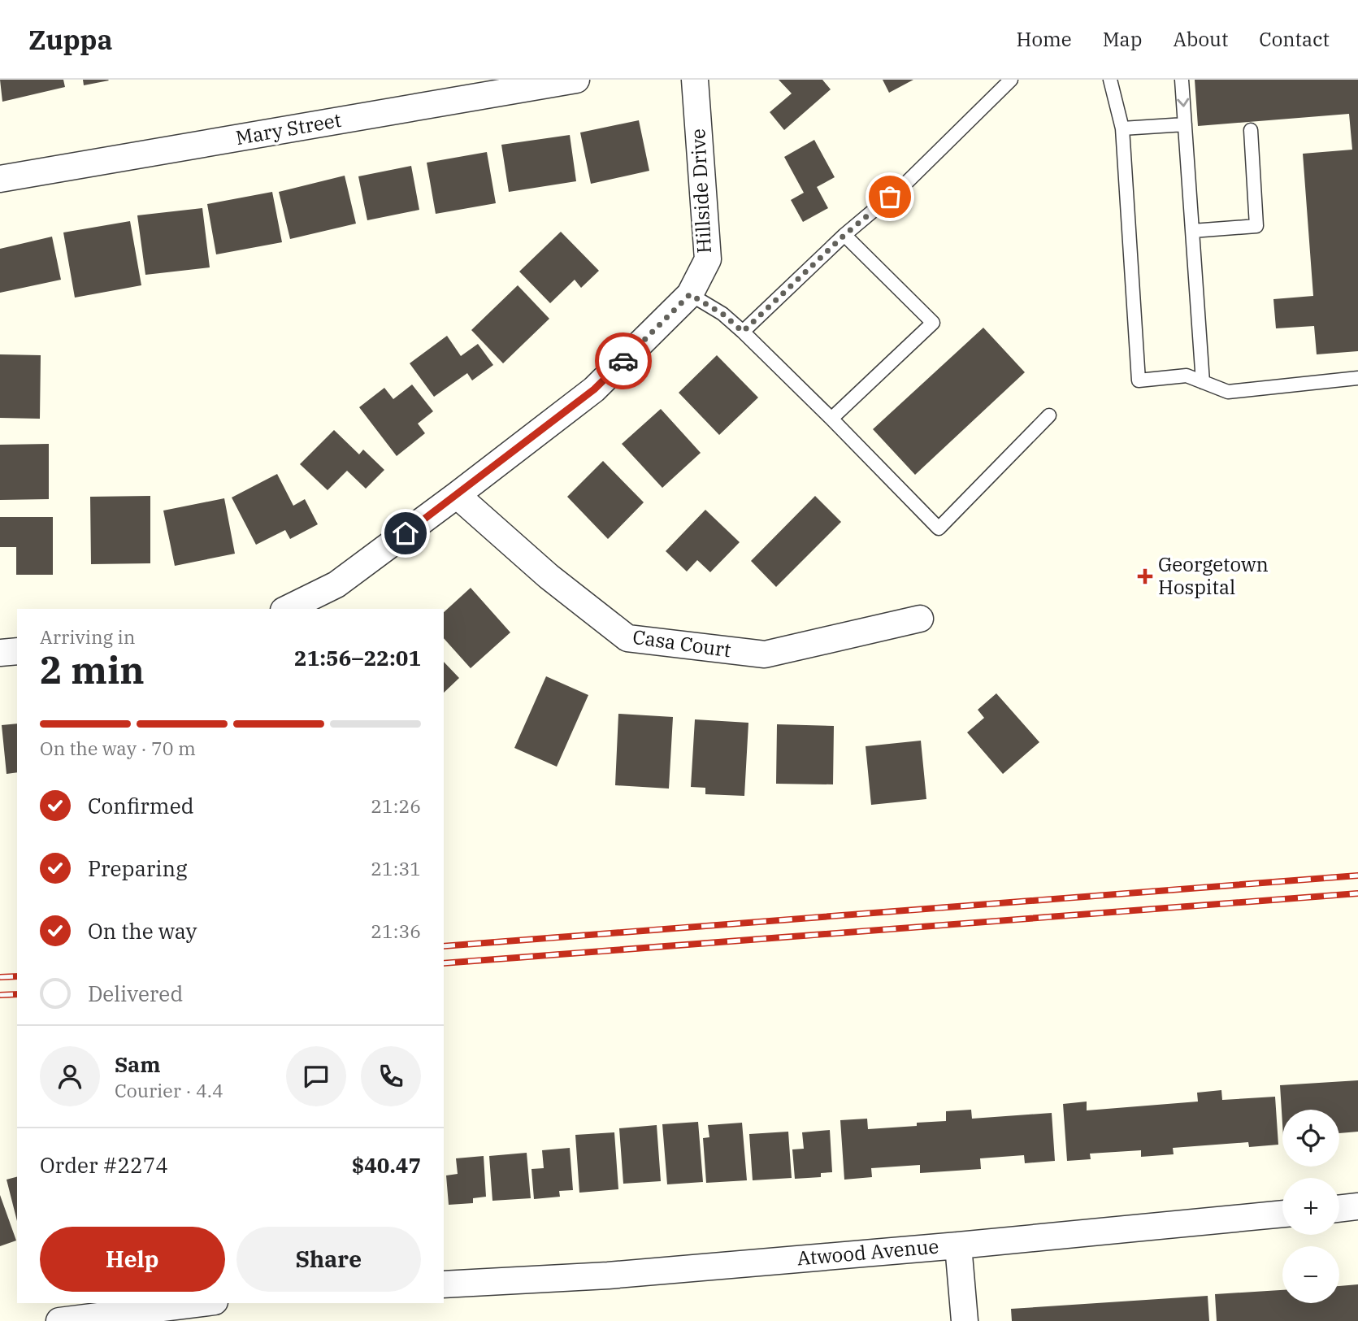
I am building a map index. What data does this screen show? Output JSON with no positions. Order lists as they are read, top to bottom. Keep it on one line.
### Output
{"streets":{"street":["Mary Street","Hillside Drive","Casa Court","Atwood Avenue"]},"crossings":[["Hillside Drive","Casa Court"]],"places":{"health":["Georgetown Hospital"]},"page":{"header":"Zuppa","nav":["Home","Map","About","Contact"],"heading":["2 min","Arriving in","21:56–22:01"],"panel":["Sam","Courier · 4.4","Order #2274","$40.47"],"bar":"On the way · 70 m","list":[["Confirmed","21:26"],["Preparing","21:31"],["On the way","21:36"],"Delivered"],"map_buttons":["+","−"],"buttons":["Help","Share"]}}
